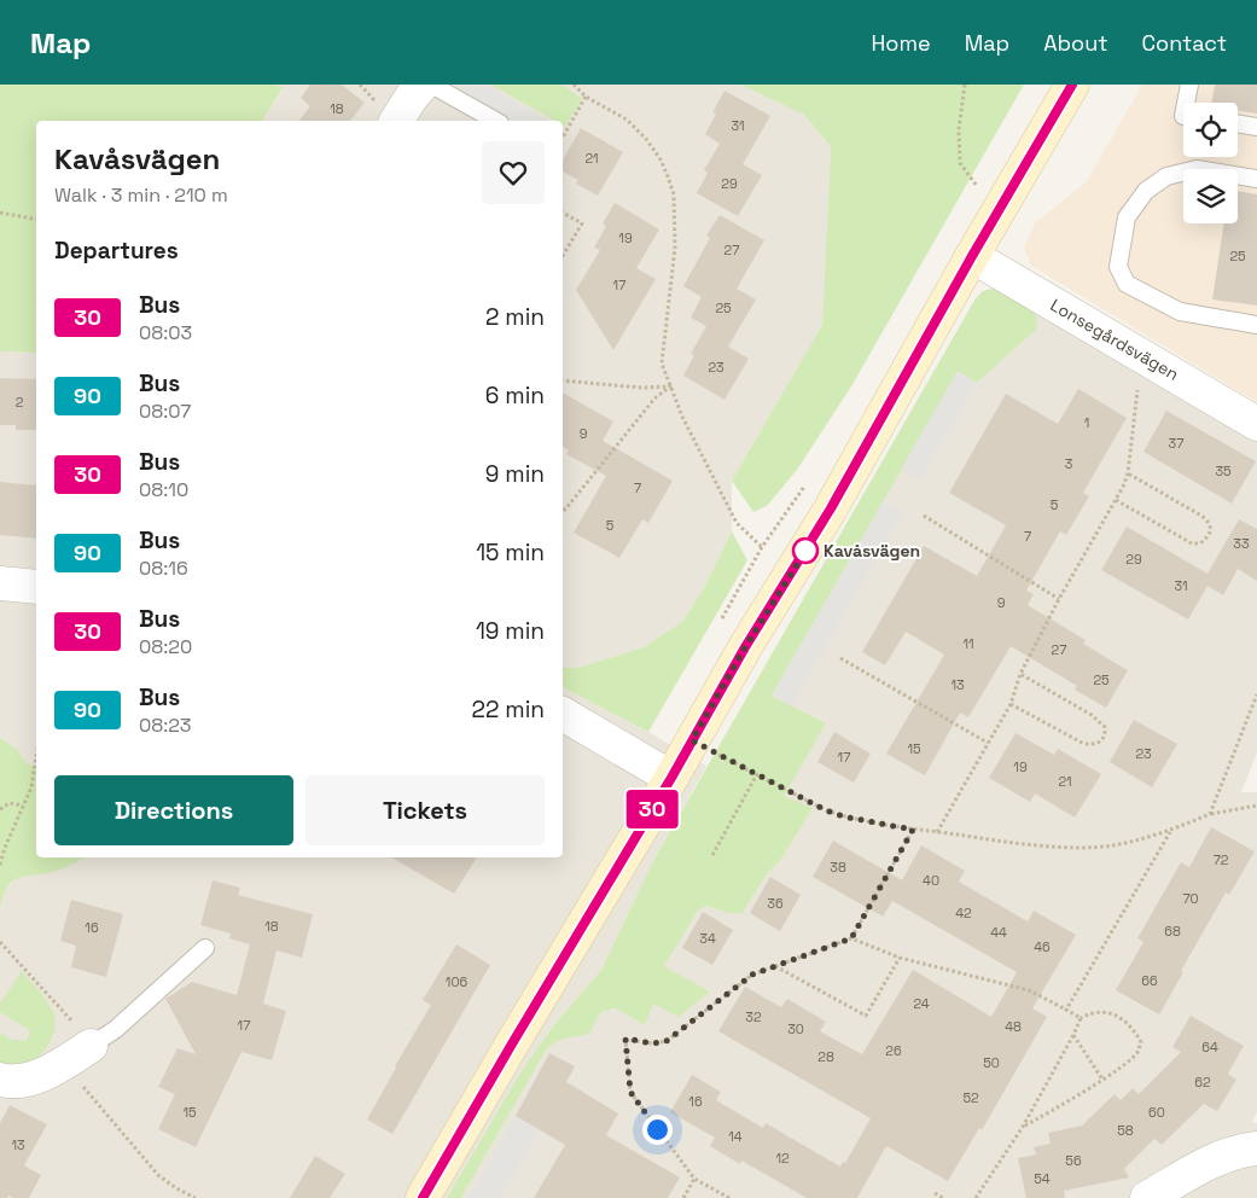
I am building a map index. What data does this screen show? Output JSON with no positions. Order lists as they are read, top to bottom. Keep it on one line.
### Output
{"streets":{"street":["Lonsegårdsvägen"]},"places":["Kavåsvägen"],"lines":["bus line 30"],"house_numbers":["18","31","21","29","19","27","25","17","25","23","2","1","9","37","3","35","7","5","5","7","33","29","31","9","11","27","25","13","15","23","17","19","21","72","38","40","70","36","42","18","16","68","44","34","46","66","106","24","32","17","48","30","64","26","28","50","62","52","16","15","60","58","14","13","12","56","54"],"page":{"header":"Map","nav":["Home","Map","About","Contact"],"on_map":"30","heading":[["Kavåsvägen","Walk · 3 min · 210 m"],"Departures"],"list":[{"mark":"30","name":"Bus","note":"08:03","value":"2 min"},{"mark":"90","name":"Bus","note":"08:07","value":"6 min"},{"mark":"30","name":"Bus","note":"08:10","value":"9 min"},{"mark":"90","name":"Bus","note":"08:16","value":"15 min"},{"mark":"30","name":"Bus","note":"08:20","value":"19 min"},{"mark":"90","name":"Bus","note":"08:23","value":"22 min"}],"buttons":["Directions","Tickets"]}}
